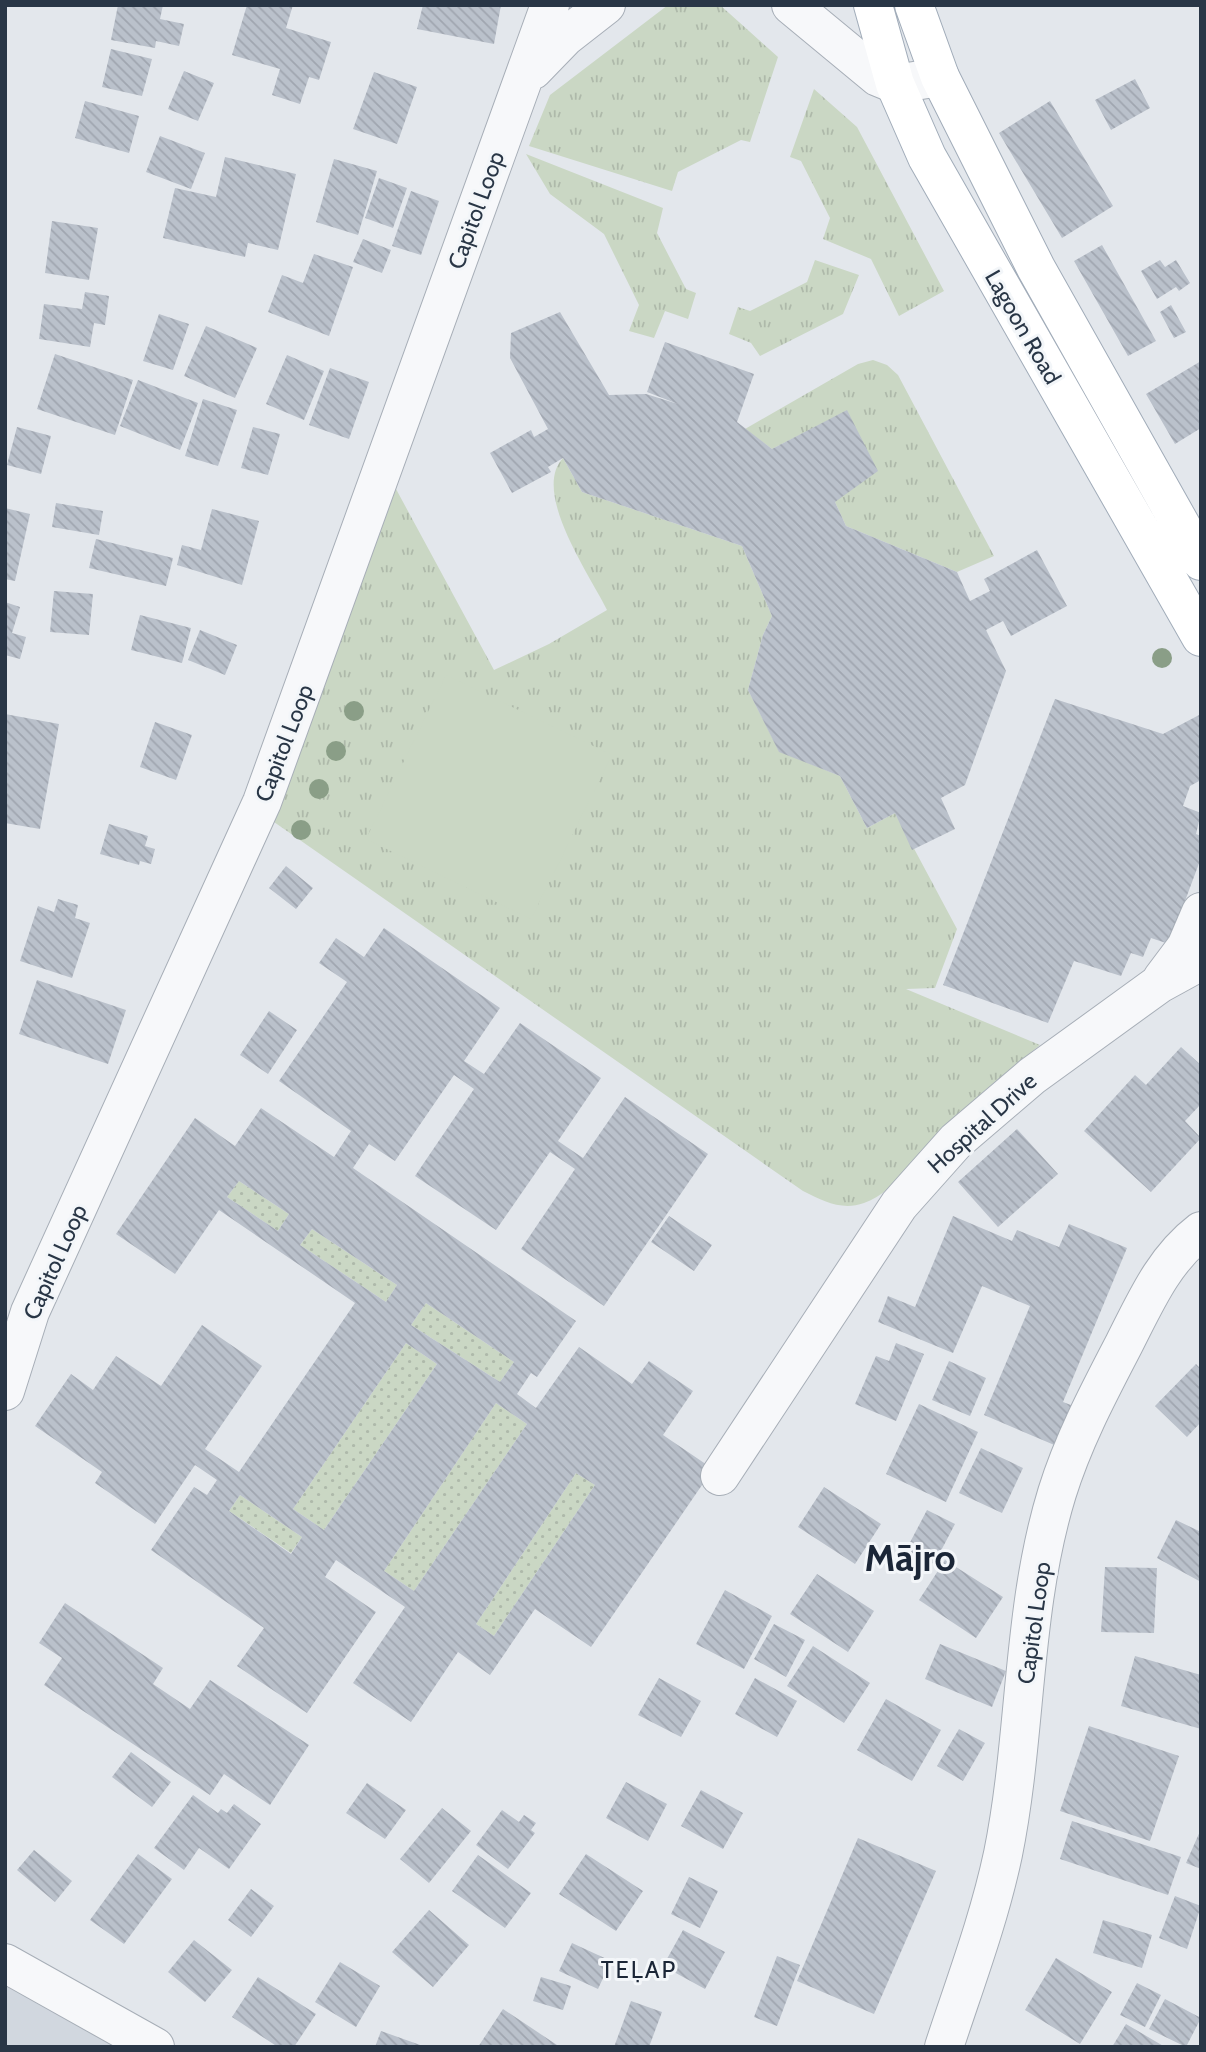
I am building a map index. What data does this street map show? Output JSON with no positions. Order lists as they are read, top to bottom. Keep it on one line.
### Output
{"streets":{"main road":["Lagoon Road"],"street":["Capitol Loop","Hospital Drive"]},"districts":["Mājro","TEḶAP"]}
